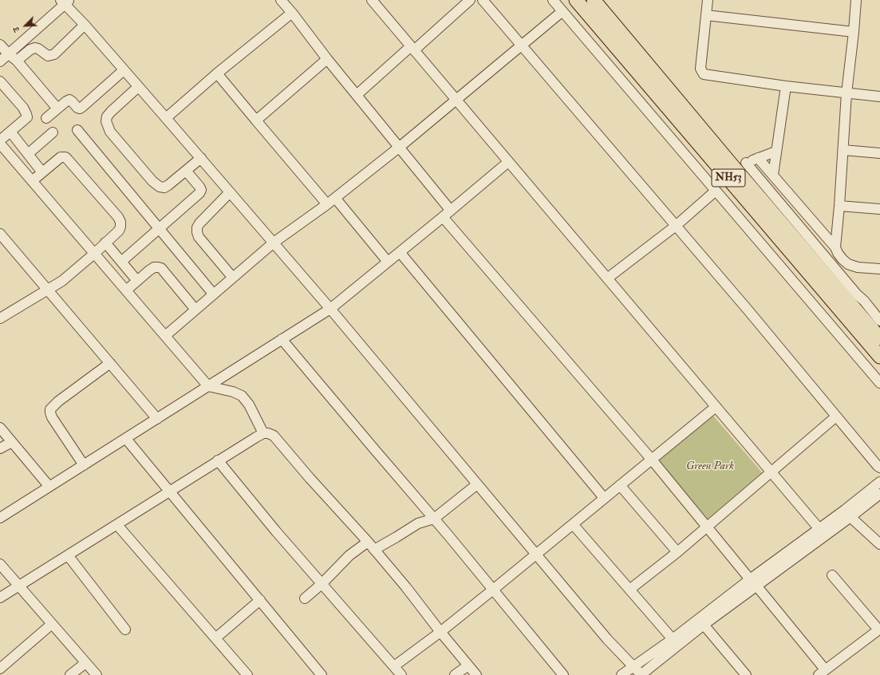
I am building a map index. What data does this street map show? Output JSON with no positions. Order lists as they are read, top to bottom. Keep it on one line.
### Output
{"streets":{"highway":["NH53"]},"parks":["Green Park"],"north":"bottom left"}
